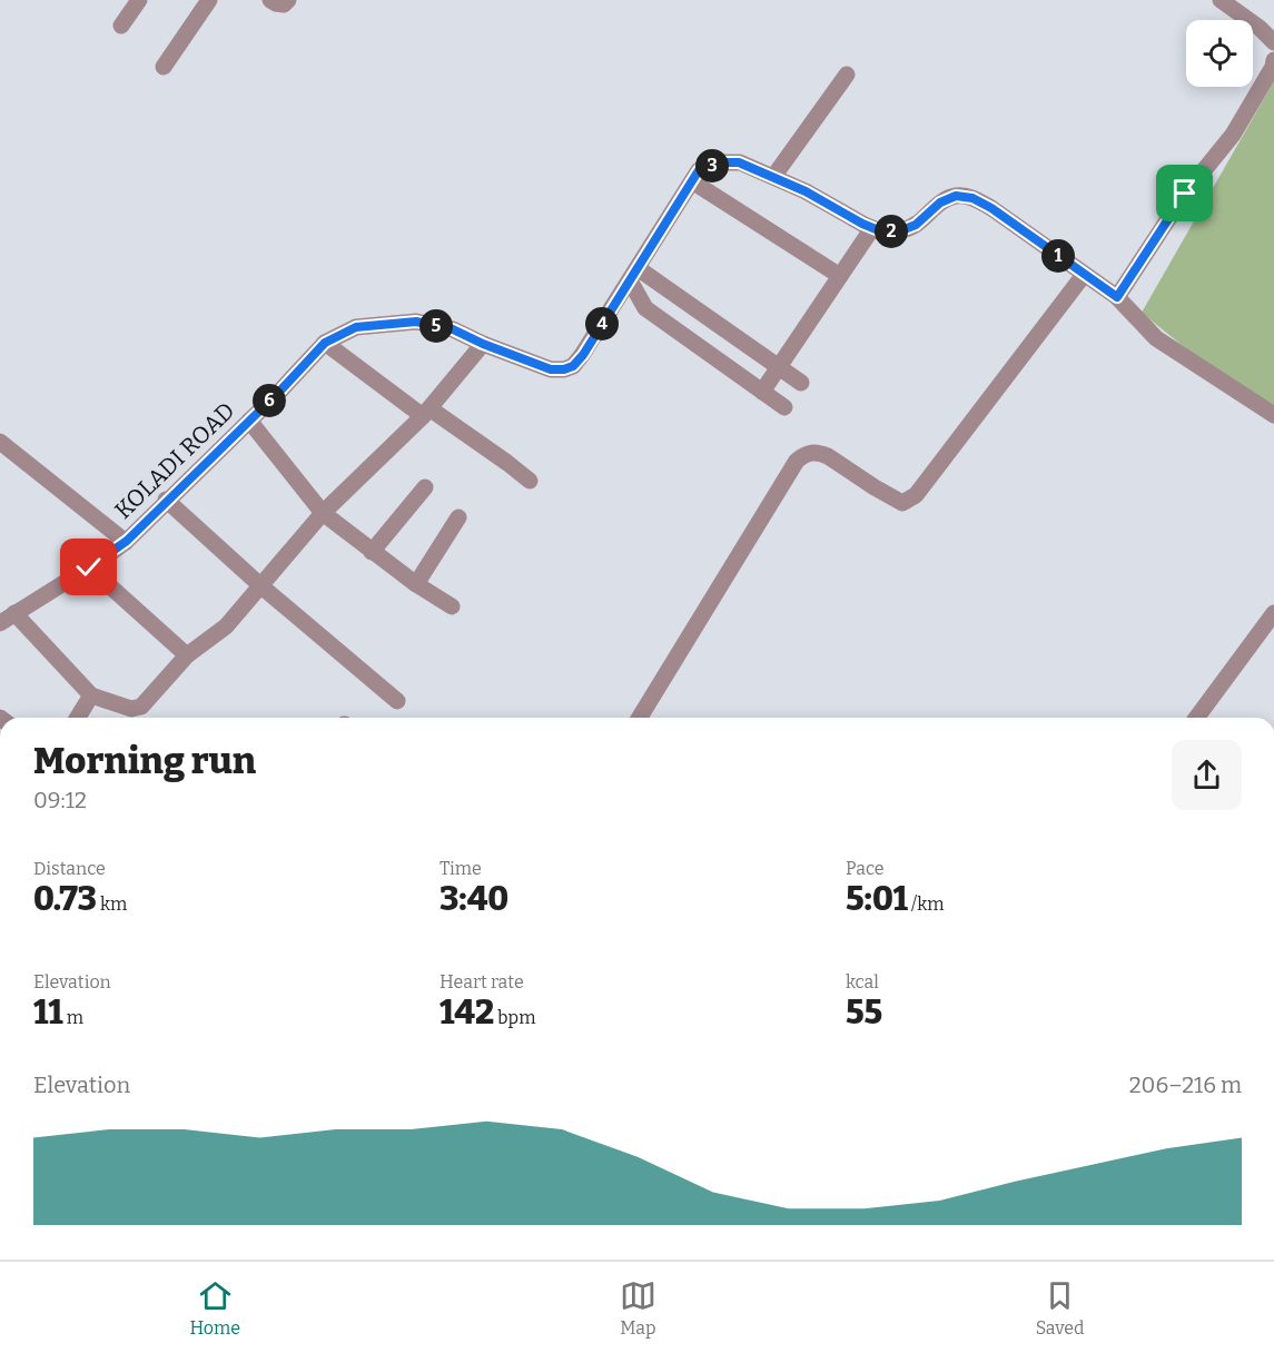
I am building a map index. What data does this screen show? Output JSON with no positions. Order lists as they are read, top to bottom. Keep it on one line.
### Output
{"streets":{"street":["KOLADI ROAD"]},"page":{"pins":["3","2","1","4","5","6"],"heading":["Morning run","09:12"],"stats":[["Distance","0.73 km"],["Time","3:40"],["Pace","5:01 /km"],["Elevation","11 m"],["Heart rate","142 bpm"],["kcal","55"]],"chart":["Elevation","206–216 m"],"tabs":["Home","Map","Saved"]}}
